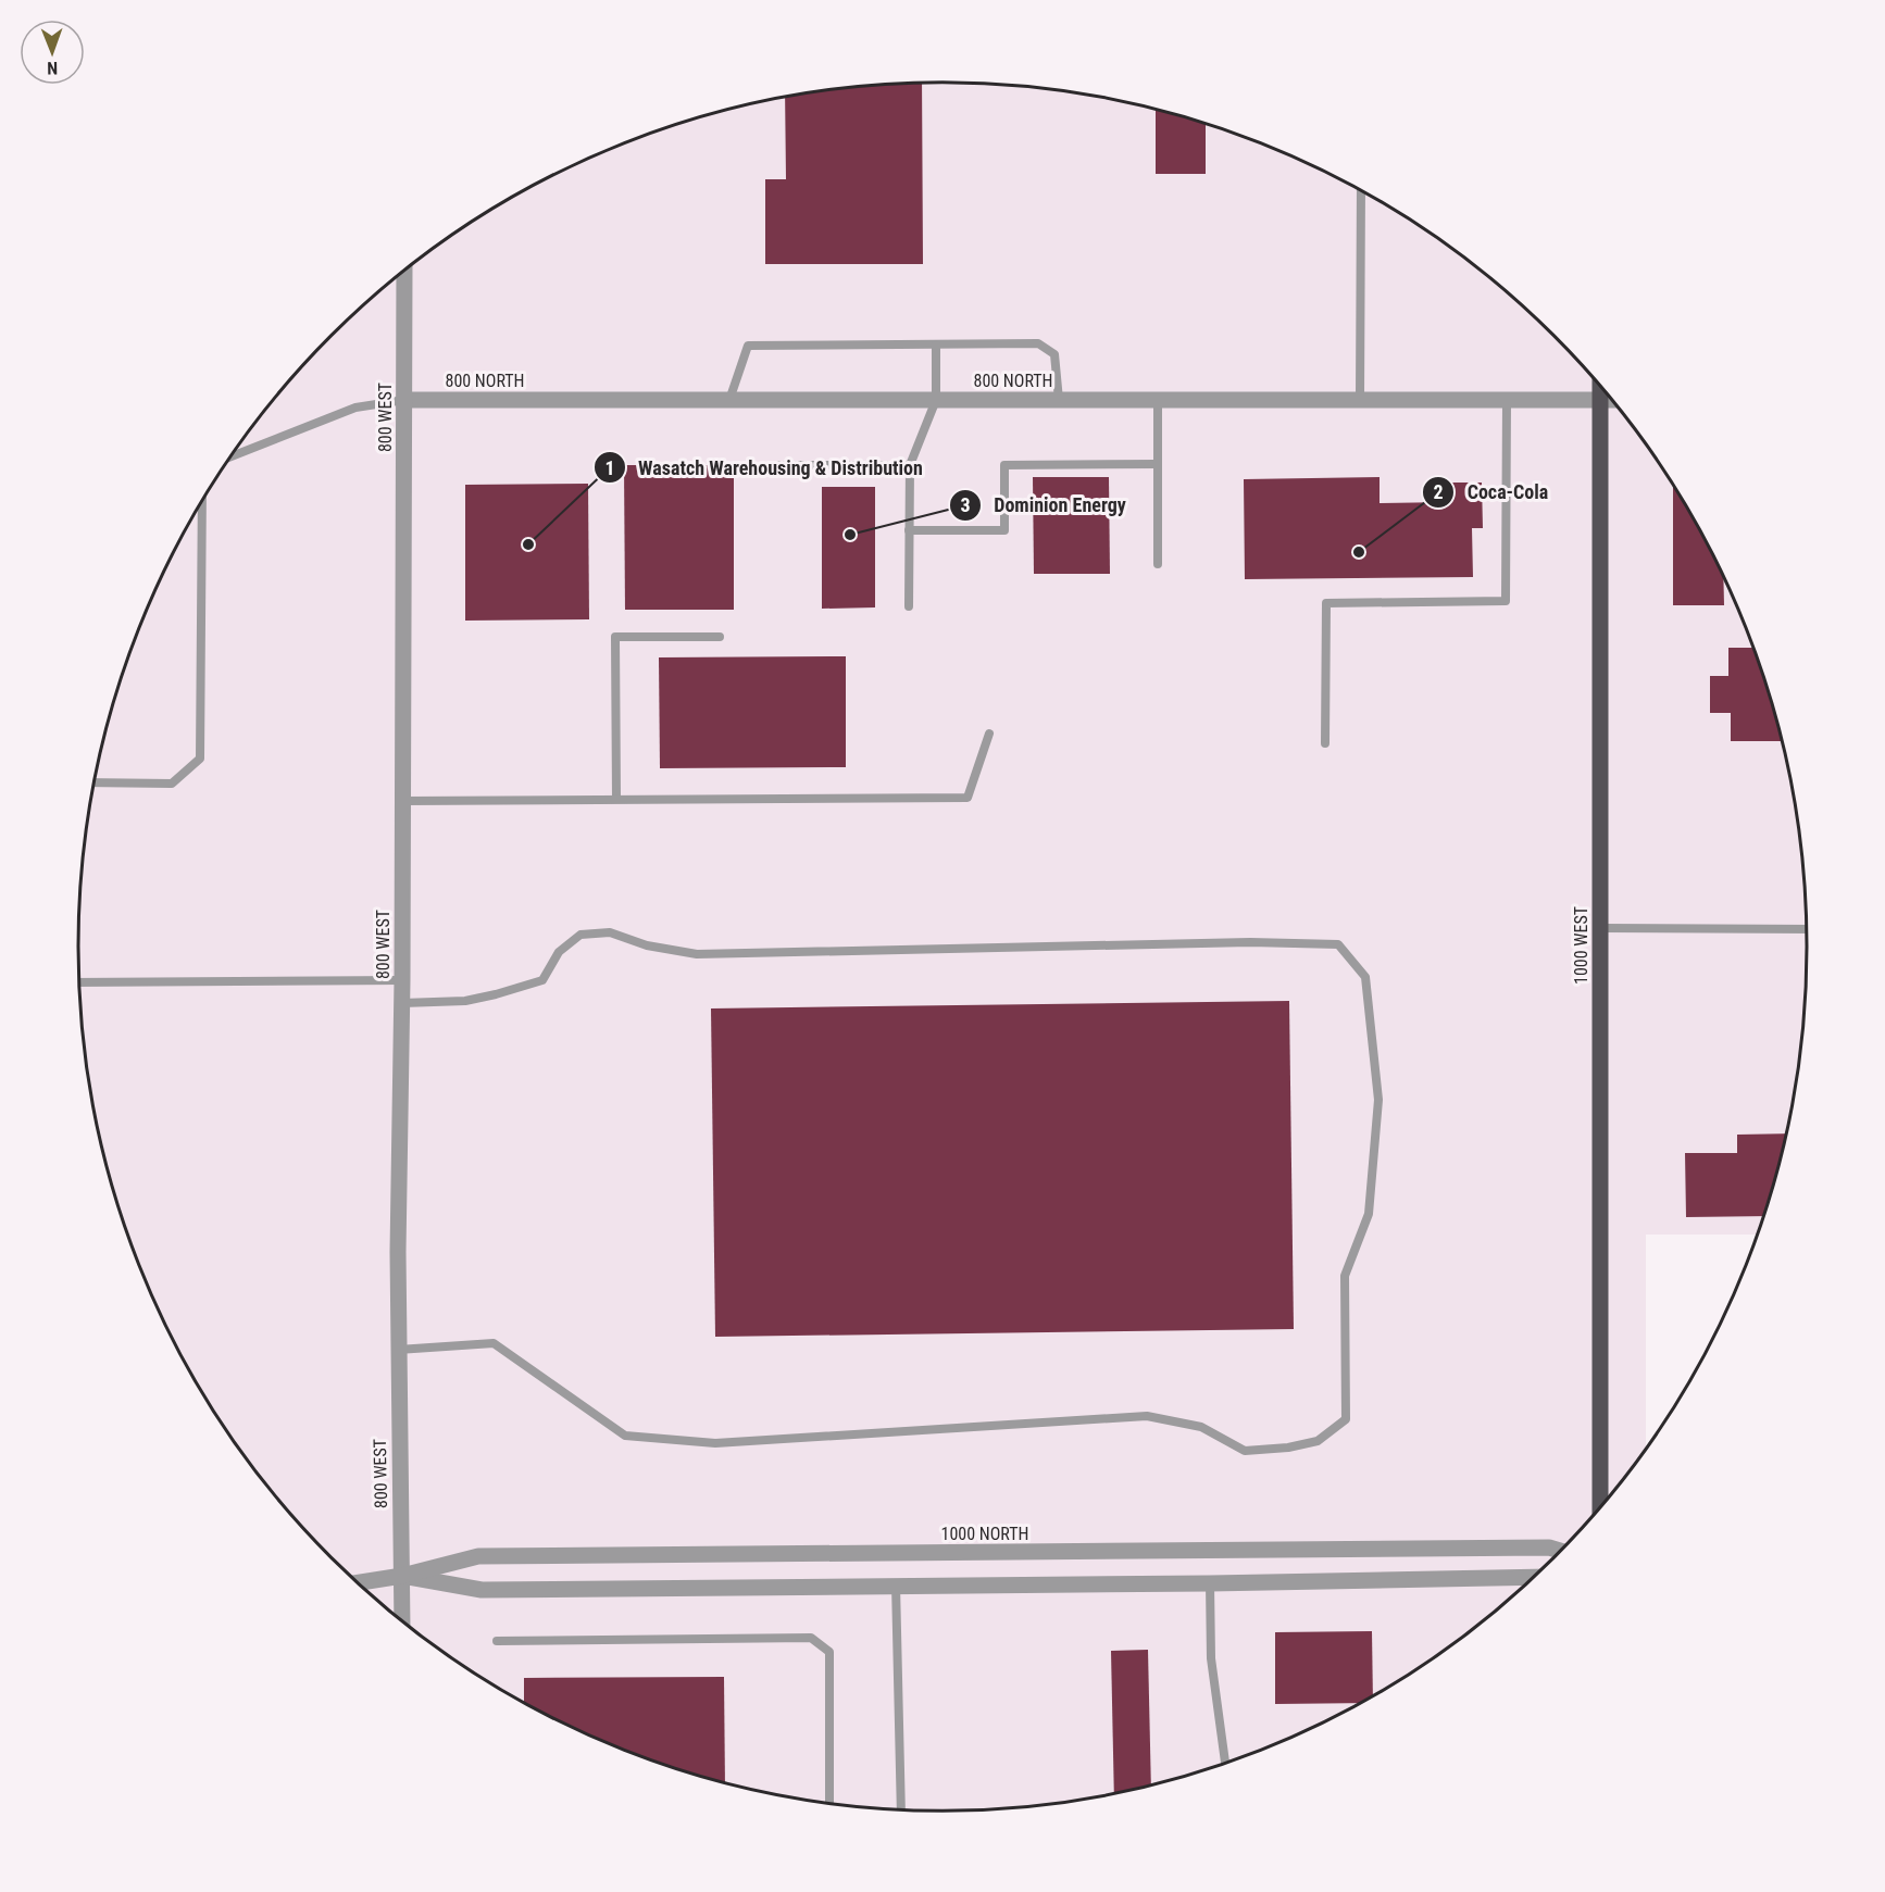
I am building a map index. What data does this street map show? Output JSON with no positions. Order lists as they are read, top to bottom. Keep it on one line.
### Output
{"streets":{"main road":["1000 WEST"],"street":["800 NORTH","800 WEST","1000 NORTH"]},"crossings":[["800 NORTH","800 WEST"],["800 NORTH","1000 WEST"],["800 WEST","1000 NORTH"]],"places":["Dominion Energy","Wasatch Warehousing & Distribution","Coca-Cola"],"north":"bottom"}
